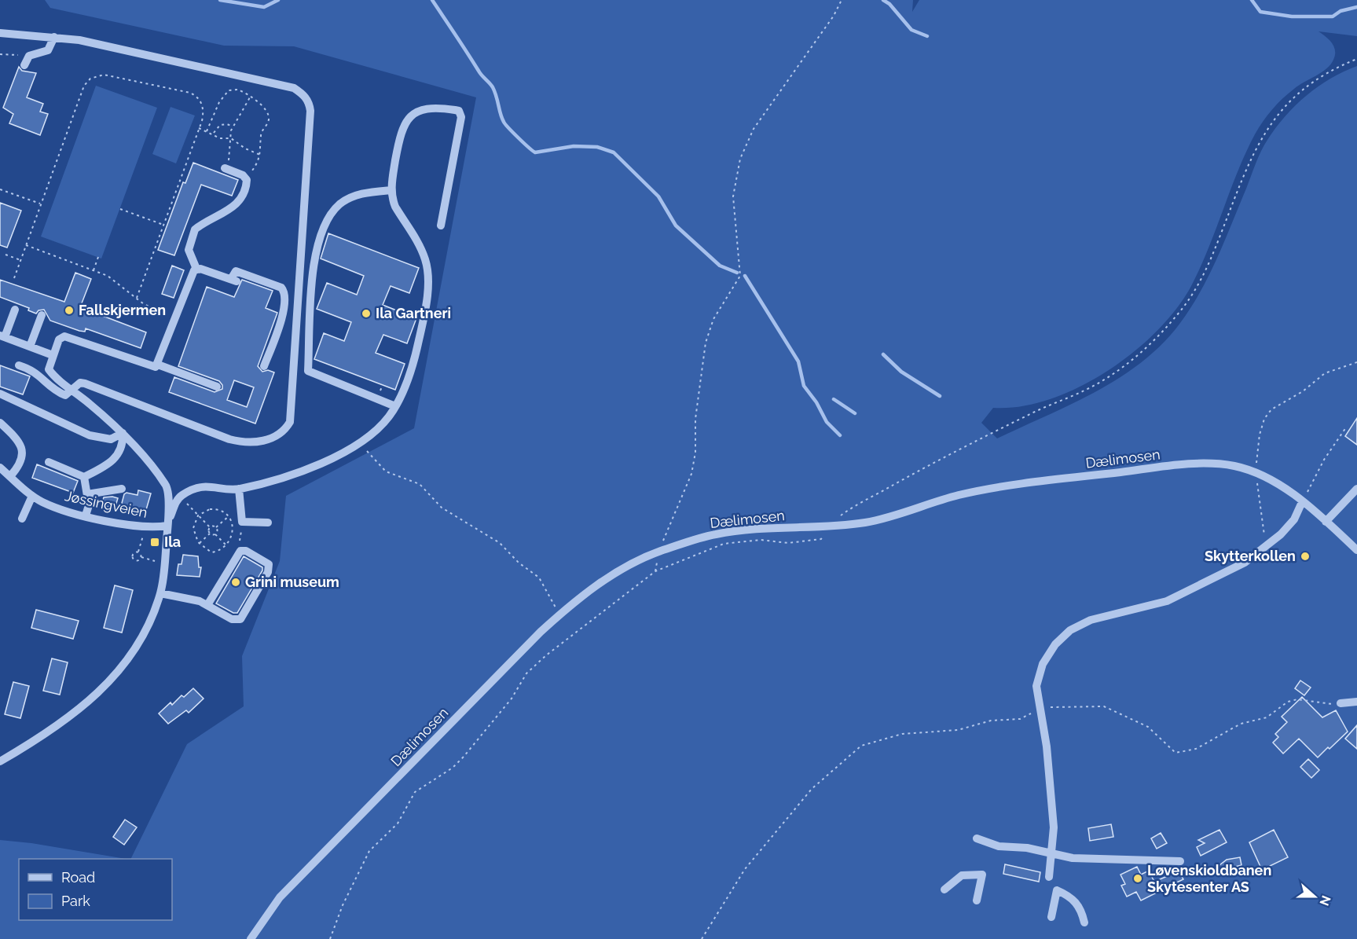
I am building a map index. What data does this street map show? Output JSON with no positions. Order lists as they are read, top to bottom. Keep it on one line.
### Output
{"streets":{"street":["Dælimosen","Jøssingveien"]},"places":{"other":["Fallskjermen","Ila Gartneri","Skytterkollen","Grini museum","Løvenskioldbanen Skytesenter AS"],"transit":["Ila"]},"legend":["Road","Park"],"north":"right"}
